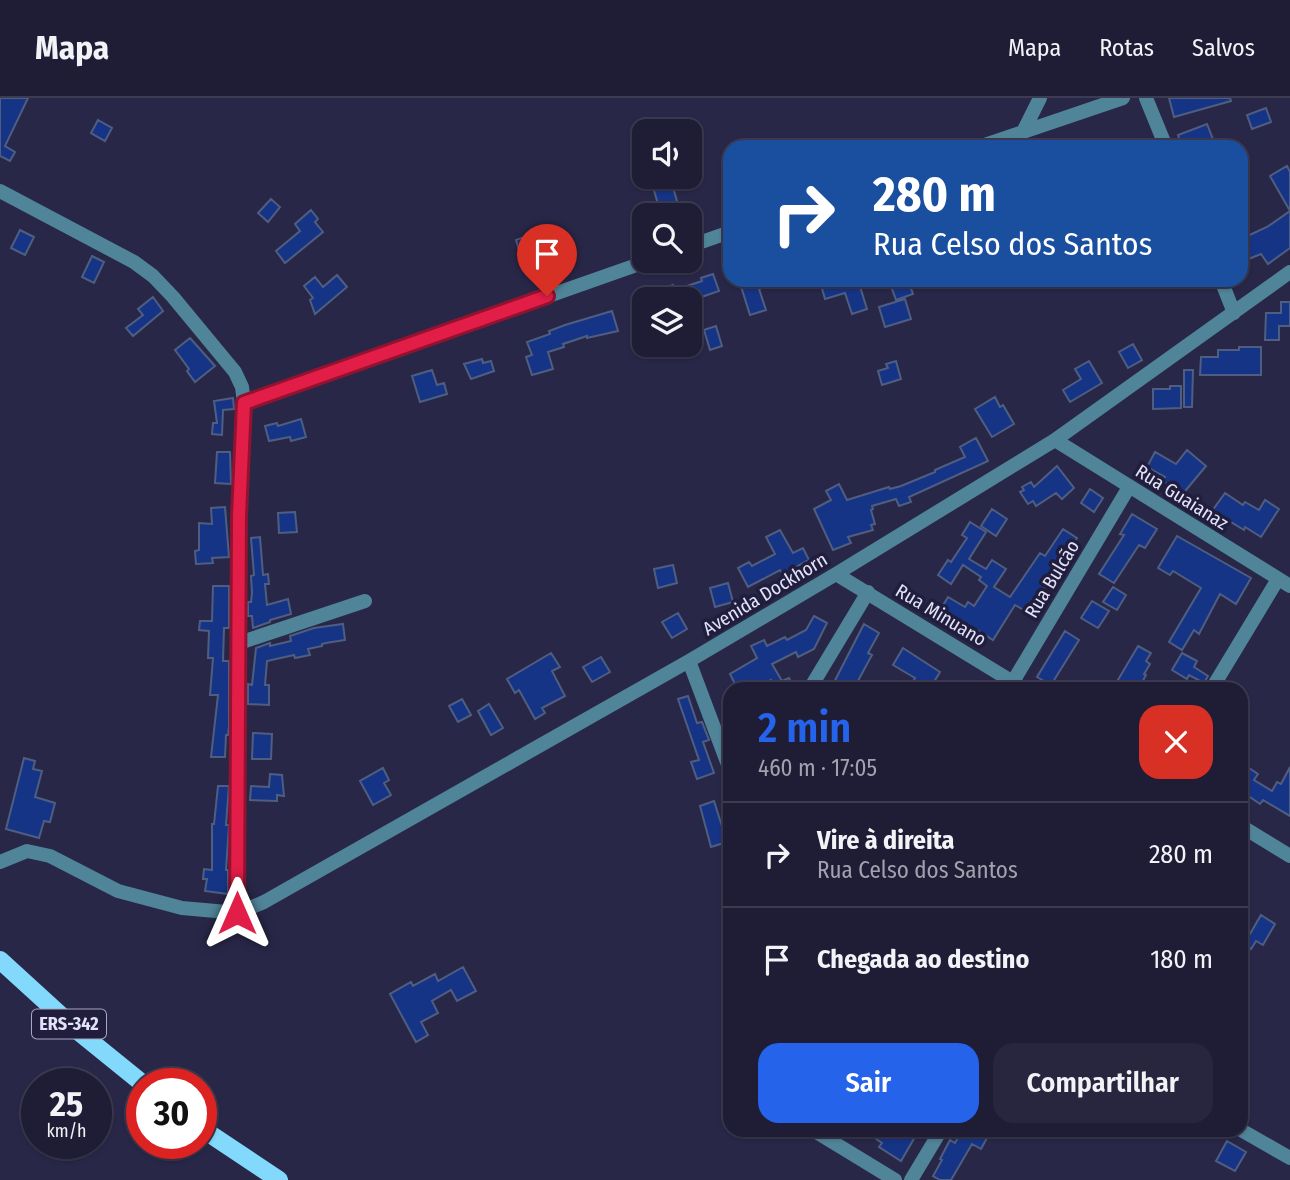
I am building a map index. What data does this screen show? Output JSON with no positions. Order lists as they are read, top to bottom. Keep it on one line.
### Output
{"streets":{"main road":["ERS-342"],"street":["Rua Guaianaz","Rua Bulcão","Avenida Dockhorn","Rua Minuano"]},"crossings":[["Rua Guaianaz","Rua Bulcão"],["Rua Guaianaz","Avenida Dockhorn"],["Avenida Dockhorn","Rua Minuano"]],"page":{"header":"Mapa","nav":["Mapa","Rotas","Salvos"],"turn":["280 m","Rua Celso dos Santos"],"heading":["2 min","460 m · 17:05"],"list":[{"name":"Vire à direita","note":"Rua Celso dos Santos","value":"280 m"},{"name":"Chegada ao destino","value":"180 m"}],"buttons":["Sair","Compartilhar"],"speed":"25 km/h","limit":"30"}}
